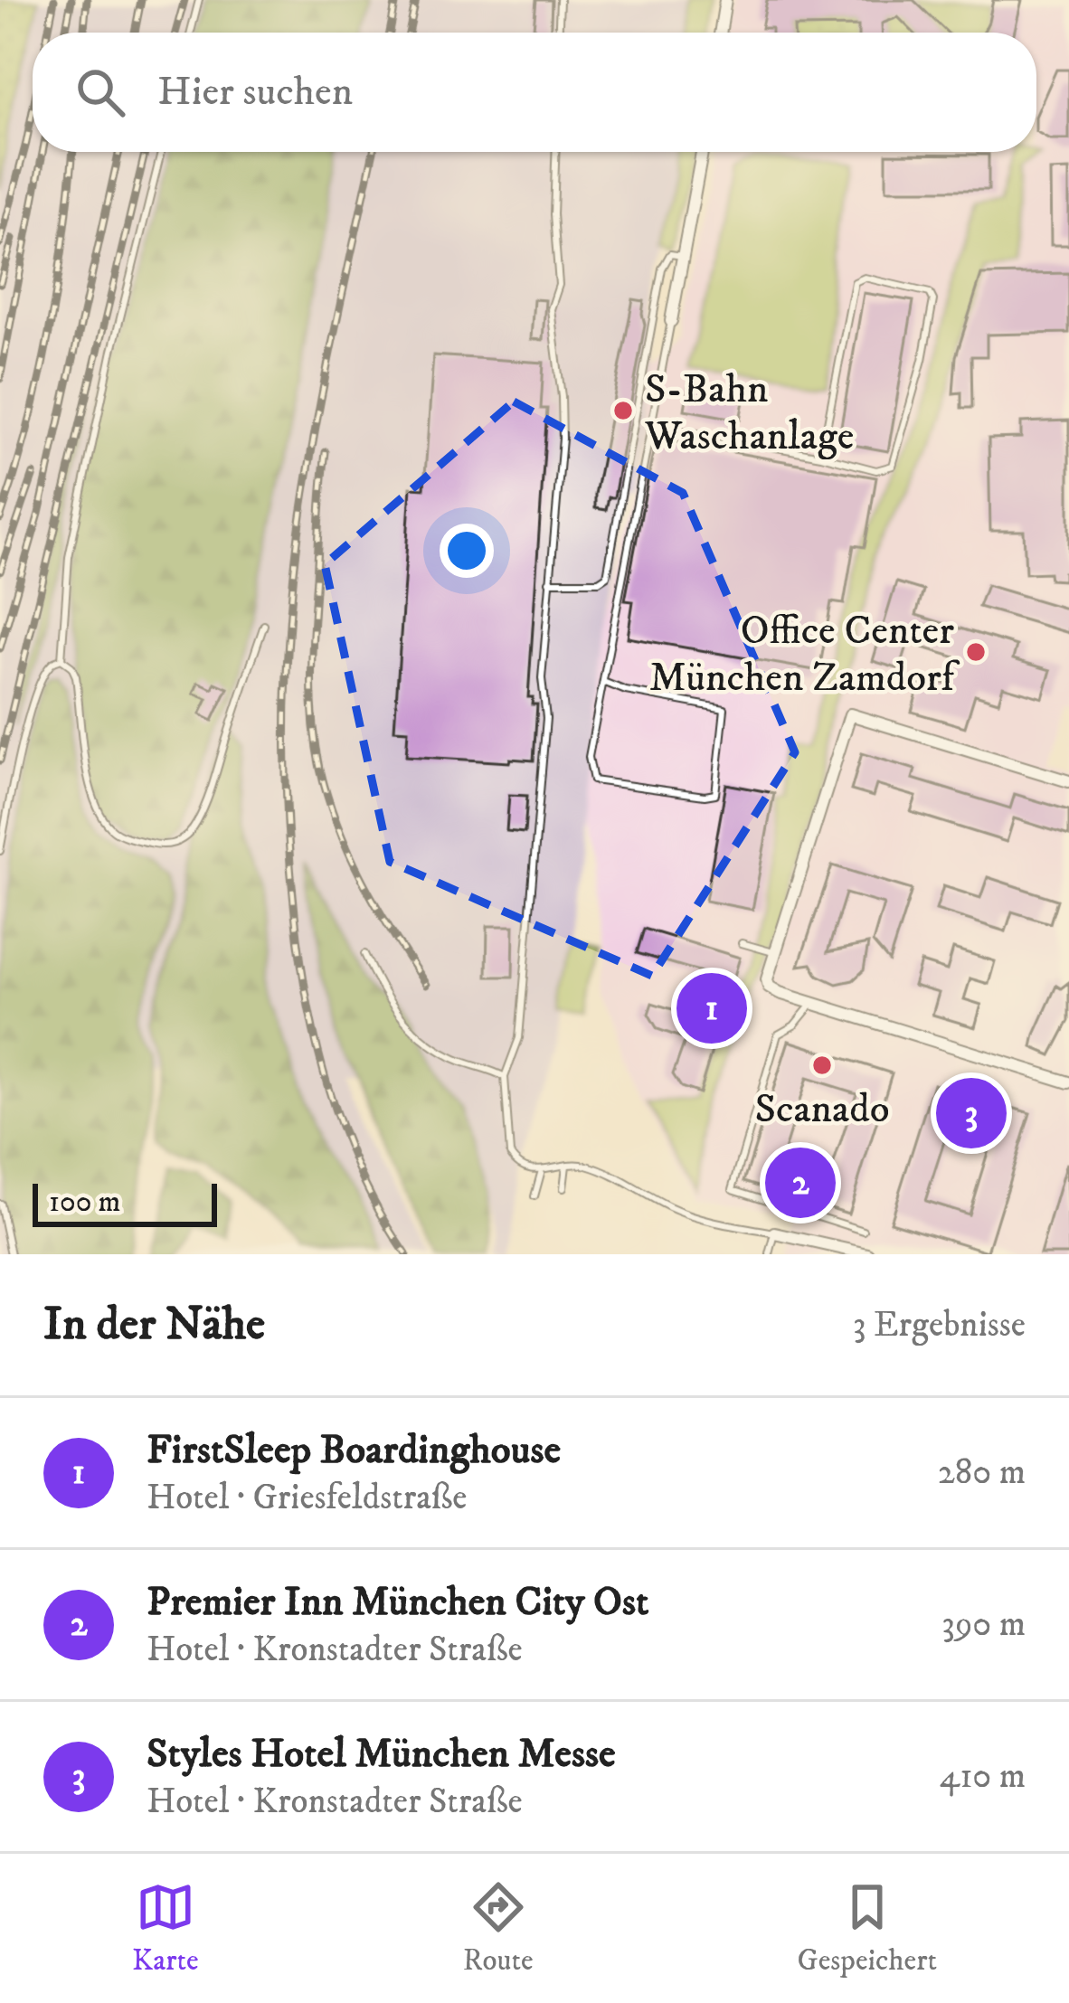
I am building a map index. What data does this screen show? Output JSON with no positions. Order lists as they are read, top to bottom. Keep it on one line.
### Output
{"places":["S-Bahn Waschanlage","Office Center München Zamdorf","Scanado"],"scale_bar":"100 m","page":{"search":"Hier suchen","pins":["1","3","2"],"scale":"100 m","heading":["In der Nähe","3 Ergebnisse"],"list":[{"mark":"1","name":"FirstSleep Boardinghouse","note":"Hotel · Griesfeldstraße","value":"280 m"},{"mark":"2","name":"Premier Inn München City Ost","note":"Hotel · Kronstadter Straße","value":"390 m"},{"mark":"3","name":"Styles Hotel München Messe","note":"Hotel · Kronstadter Straße","value":"410 m"}],"nav":["Karte","Route","Gespeichert"]}}
